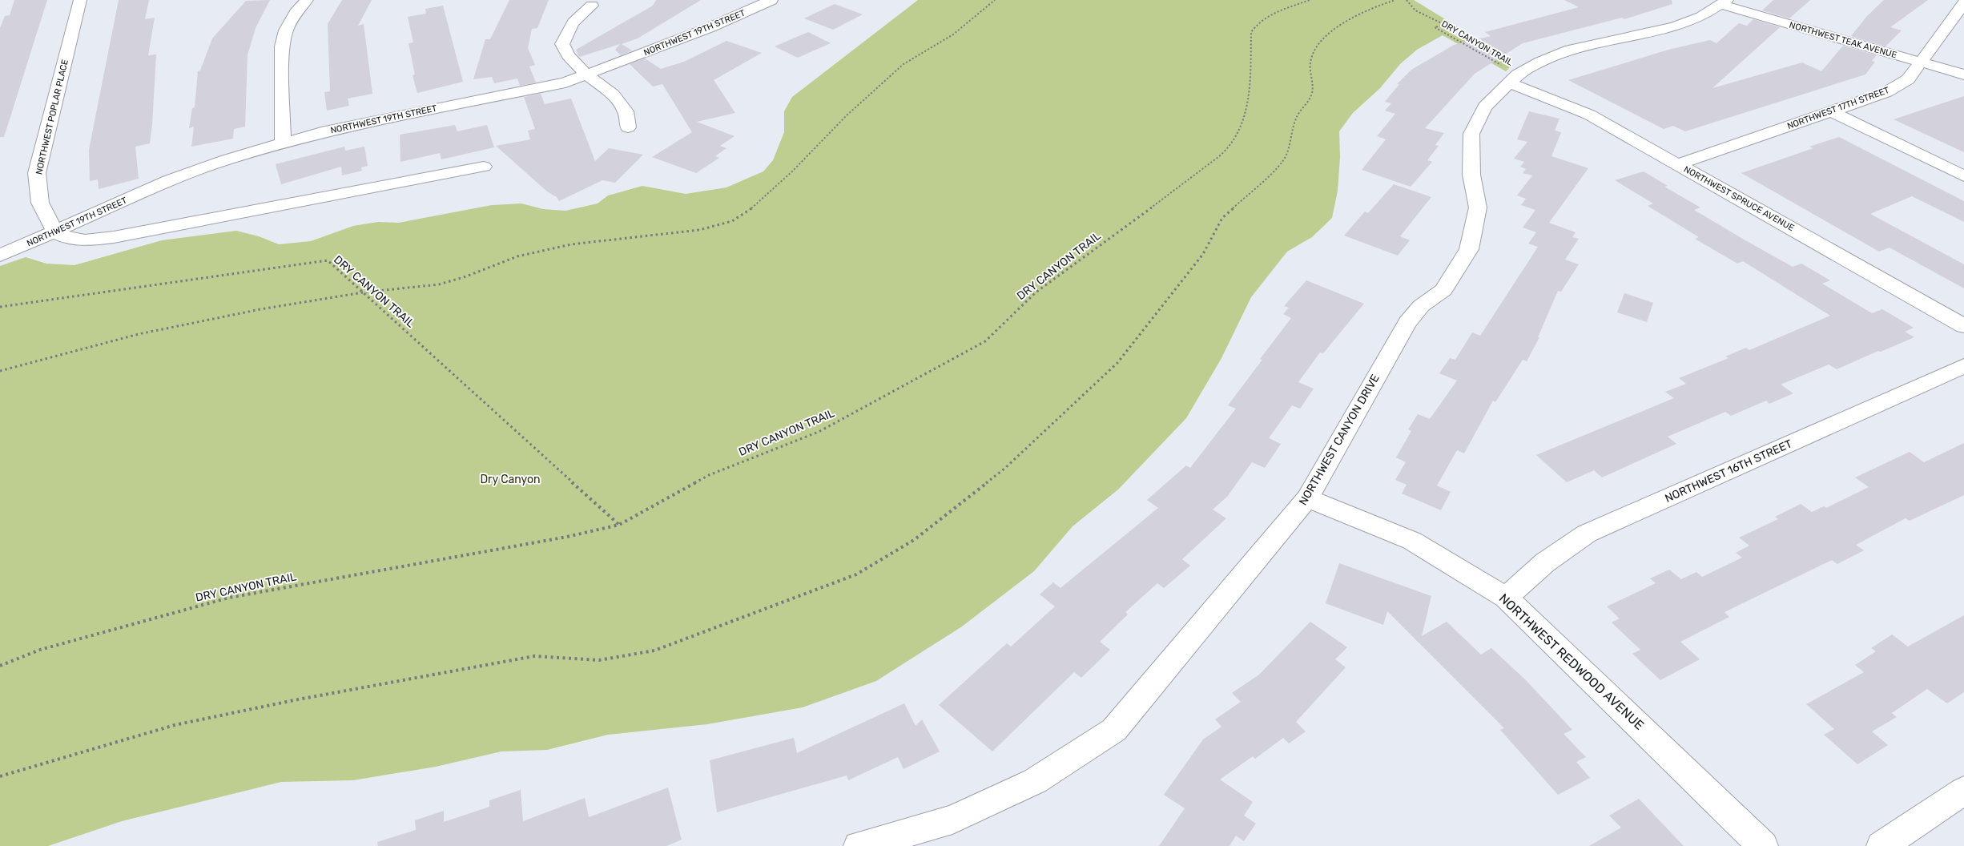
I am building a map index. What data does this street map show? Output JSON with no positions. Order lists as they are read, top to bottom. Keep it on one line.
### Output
{"streets":{"street":["NORTHWEST 19TH STREET","NORTHWEST TEAK AVENUE","NORTHWEST 17TH STREET","NORTHWEST POPLAR PLACE","NORTHWEST SPRUCE AVENUE","NORTHWEST CANYON DRIVE","NORTHWEST 16TH STREET","NORTHWEST REDWOOD AVENUE"],"path":["DRY CANYON TRAIL"]},"crossings":[["NORTHWEST 19TH STREET","NORTHWEST POPLAR PLACE"],["NORTHWEST TEAK AVENUE","NORTHWEST 17TH STREET"],["NORTHWEST TEAK AVENUE","NORTHWEST CANYON DRIVE"],["DRY CANYON TRAIL","NORTHWEST SPRUCE AVENUE"],["DRY CANYON TRAIL","NORTHWEST CANYON DRIVE"],["NORTHWEST 17TH STREET","NORTHWEST SPRUCE AVENUE"],["NORTHWEST SPRUCE AVENUE","NORTHWEST CANYON DRIVE"],["NORTHWEST CANYON DRIVE","NORTHWEST REDWOOD AVENUE"],["NORTHWEST 16TH STREET","NORTHWEST REDWOOD AVENUE"]],"parks":["Dry Canyon"]}
